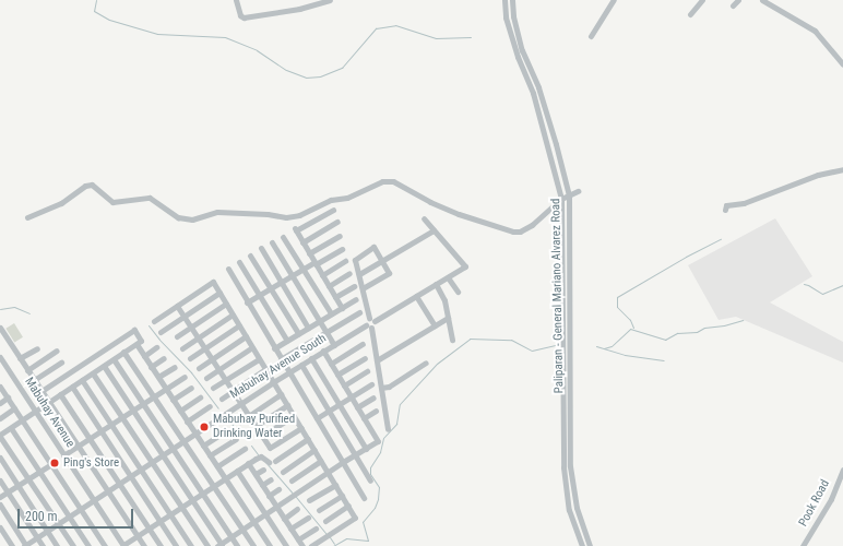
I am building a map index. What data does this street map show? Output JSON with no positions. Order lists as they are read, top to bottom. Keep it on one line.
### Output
{"streets":{"street":["Paliparan - General Mariano Alvarez Road","Mabuhay Avenue South","Mabuhay Avenue","Pook Road"]},"crossings":[["Mabuhay Avenue South","Mabuhay Avenue"]],"places":["Mabuhay Purified Drinking Water","Ping's Store"],"scale_bar":"200 m"}
